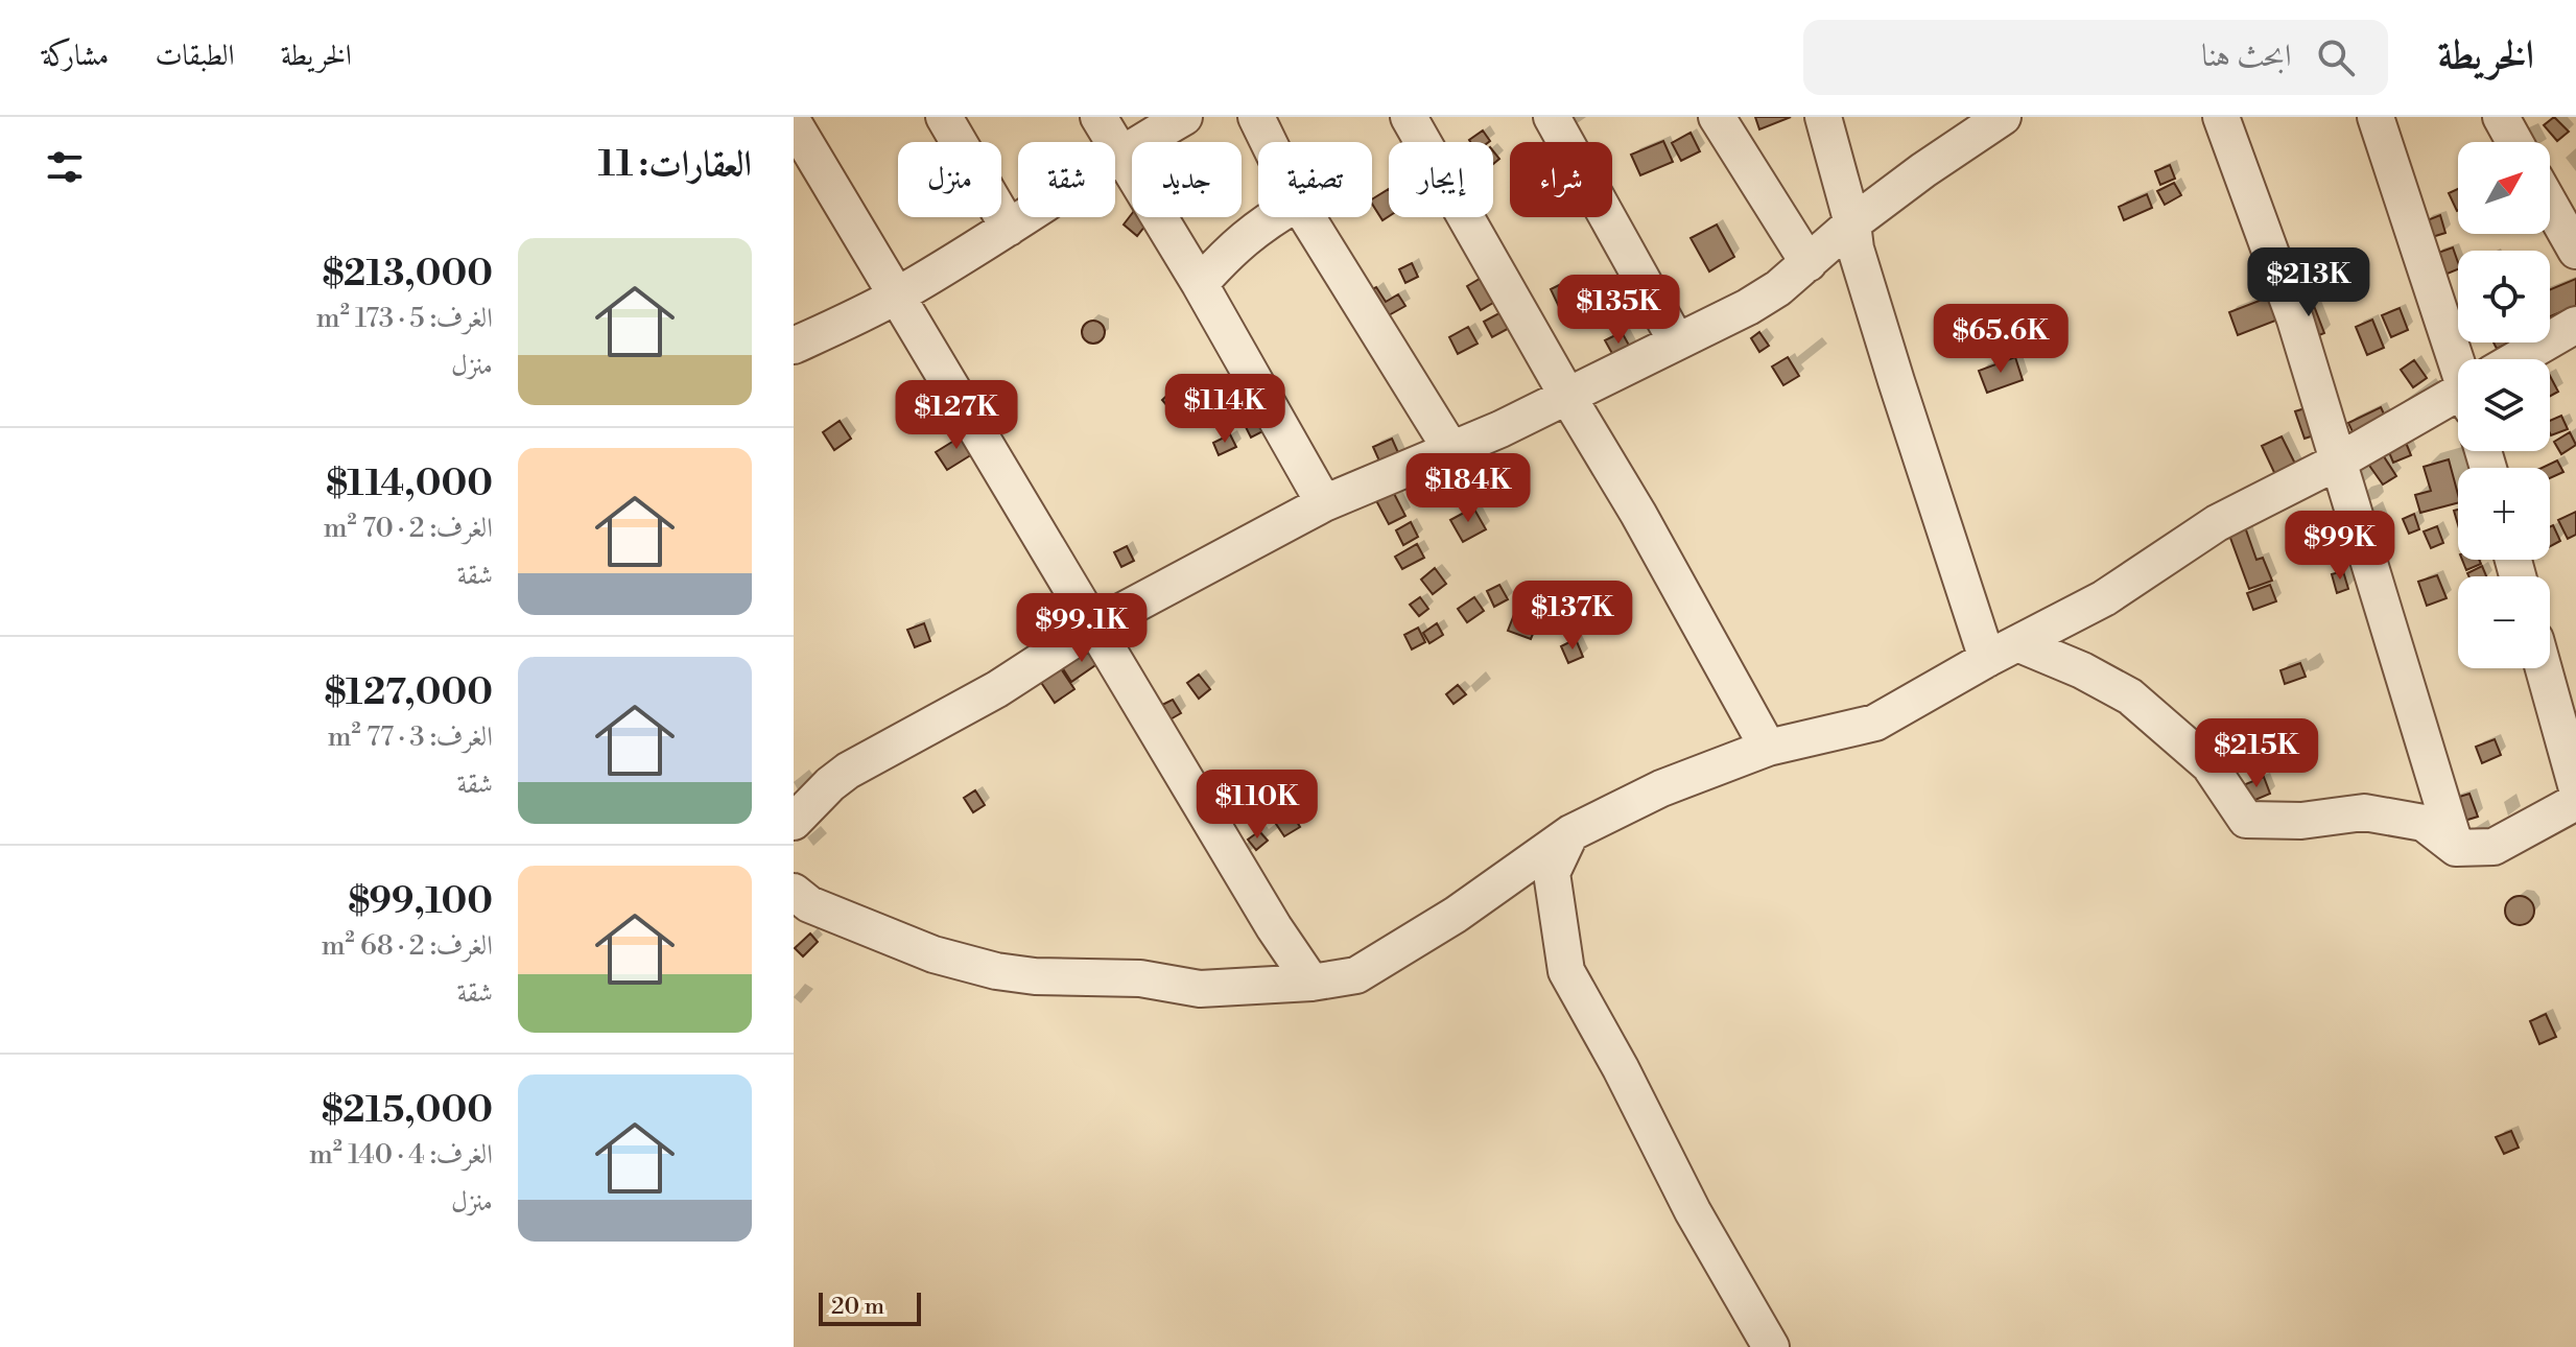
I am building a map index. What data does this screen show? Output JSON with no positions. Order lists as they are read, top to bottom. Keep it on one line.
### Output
{"scale_bar":"20 m","north":"top right","page":{"header":"الخريطة","search":"ابحث هنا","nav":["الخريطة","الطبقات","مشاركة"],"heading":"العقارات: 11","map_buttons":["+","−"],"chip":["شراء","إيجار","تصفية","جديد","شقة","منزل"],"list":[{"name":"$213,000","note":"الغرف: 5 · 173 m² · منزل"},{"name":"$114,000","note":"الغرف: 2 · 70 m² · شقة"},{"name":"$127,000","note":"الغرف: 3 · 77 m² · شقة"},{"name":"$99,100","note":"الغرف: 2 · 68 m² · شقة"},{"name":"$215,000","note":"الغرف: 4 · 140 m² · منزل"}],"price":["$213K","$135K","$65.6K","$114K","$127K","$184K","$99K","$137K","$99.1K","$215K","$110K"],"scale":"20 m"}}
